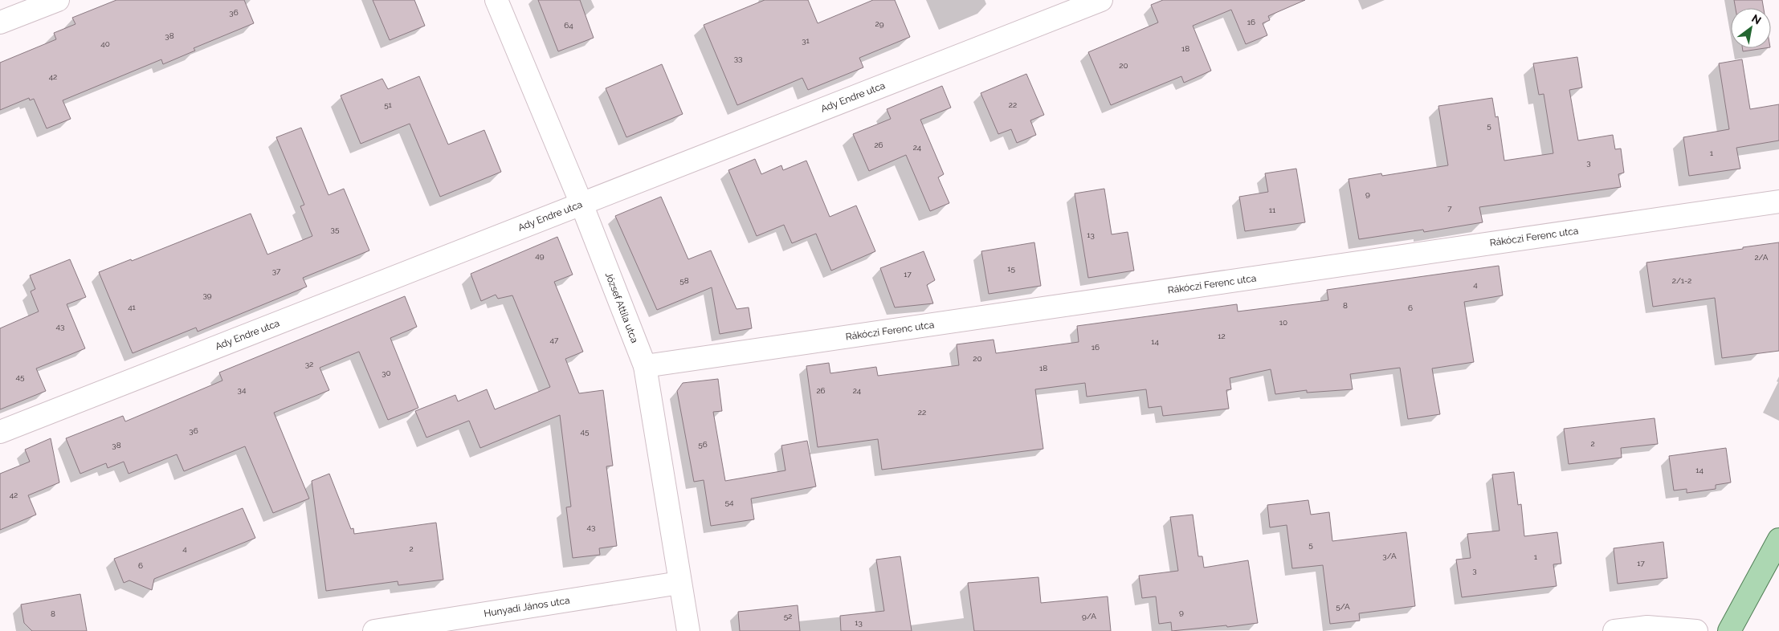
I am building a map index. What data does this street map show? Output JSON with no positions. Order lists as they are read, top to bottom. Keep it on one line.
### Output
{"streets":{"street":["Ady Endre utca","Rákóczi Ferenc utca","József Attila utca","Hunyadi János utca"]},"crossings":[["Ady Endre utca","József Attila utca"],["Rákóczi Ferenc utca","József Attila utca"],["József Attila utca","Hunyadi János utca"]],"house_numbers":["36","16","29","64","38","31","40","18","33","20","42","51","22","5","26","24","1","3","9","7","11","35","13","49","2/A","15","37","17","58","2/1-2","4","39","8","41","6","10","43","12","47","14","16","20","32","18","30","45","34","26","24","22","36","45","2","56","38","14","42","54","43","5","4","2","3/A","1","17","6","3","5/A","9","8","52","9/A","13"],"north":"top right"}
